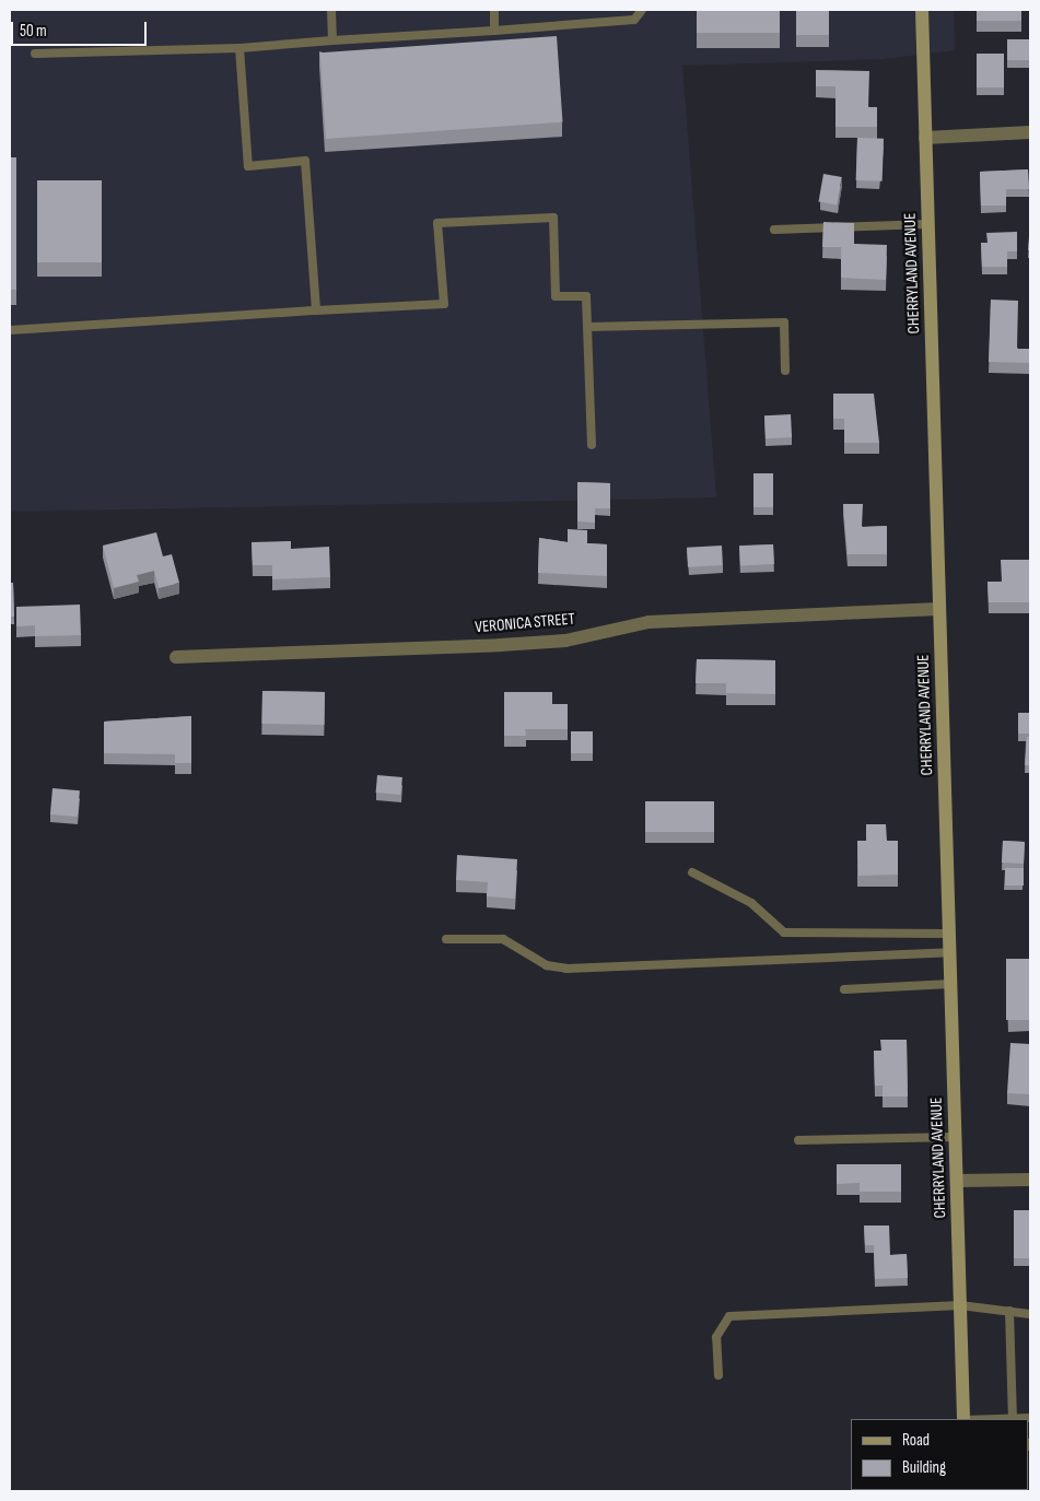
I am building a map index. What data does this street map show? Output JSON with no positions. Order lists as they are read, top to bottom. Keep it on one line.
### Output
{"streets":{"street":["CHERRYLAND AVENUE","VERONICA STREET"]},"crossings":[["CHERRYLAND AVENUE","VERONICA STREET"]],"legend":["Road","Building"],"scale_bar":"50 m"}
